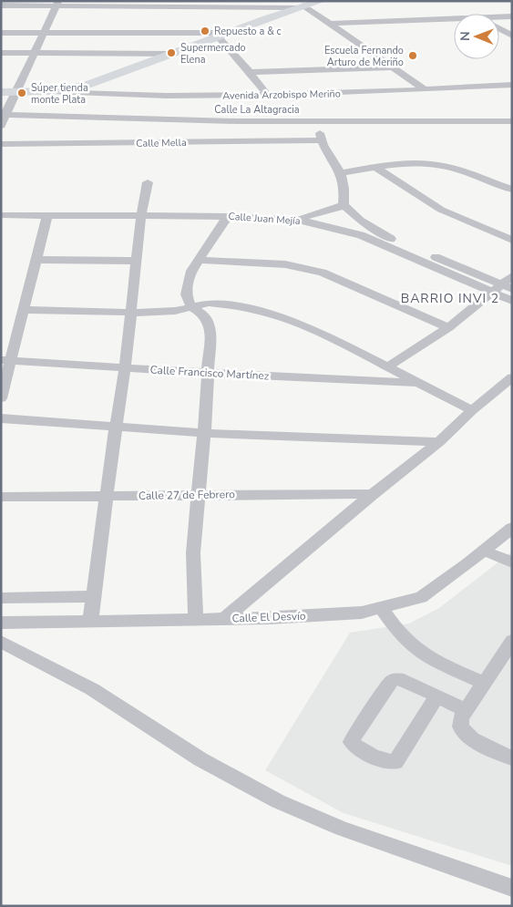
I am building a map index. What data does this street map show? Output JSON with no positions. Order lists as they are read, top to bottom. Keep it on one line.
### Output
{"streets":{"street":["Avenida Arzobispo Meriño","Calle La Altagracia","Calle Mella","Calle Juan Mejía","Calle Francisco Martínez","Calle 27 de Febrero","Calle El Desvío"]},"districts":["BARRIO INVI 2"],"places":["Repuesto a & c","Supermercado Elena","Escuela Fernando Arturo de Meriño","Súper tienda monte Plata"],"north":"left"}
